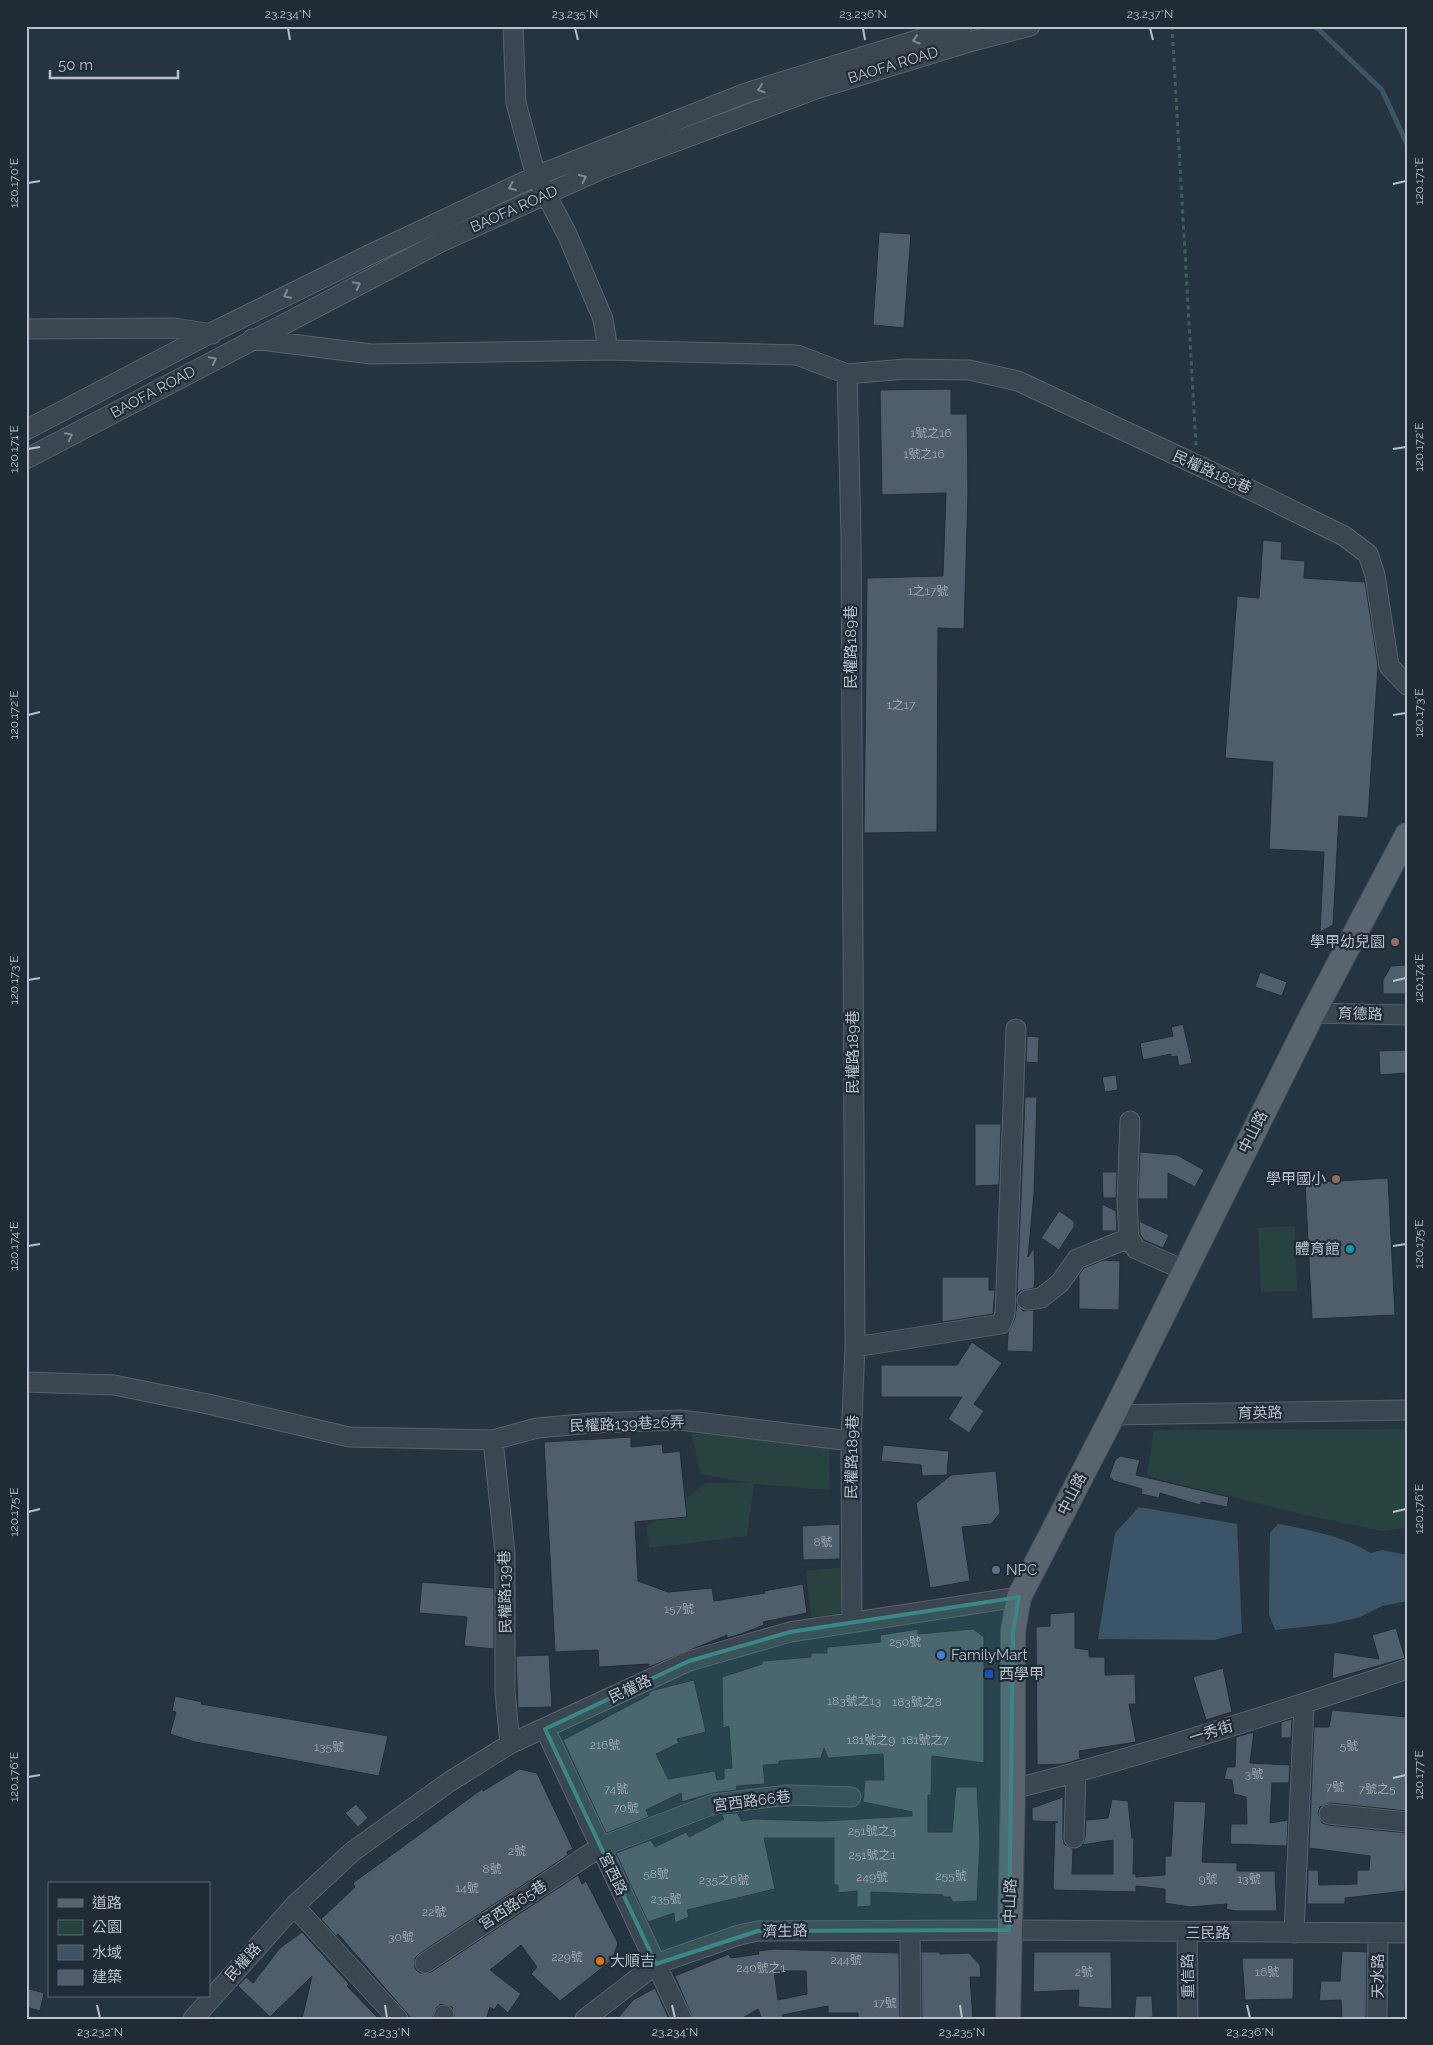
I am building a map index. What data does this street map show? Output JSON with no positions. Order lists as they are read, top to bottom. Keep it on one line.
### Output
{"streets":{"main road":["中山路"],"street":["BAOFA ROAD","民權路189巷","育德路","育英路","民權路139巷26弄","民權路139巷","民權路","一秀街","宮西路66巷","宮西路","宮西路65巷","濟生路","三民路","重信路","天水路"]},"crossings":[["民權路189巷","民權路139巷26弄"],["民權路189巷","民權路"],["育德路","中山路"],["中山路","育英路"],["中山路","民權路"],["中山路","一秀街"],["中山路","濟生路"],["中山路","三民路"],["民權路139巷26弄","民權路139巷"],["民權路139巷","民權路"],["民權路","宮西路"],["宮西路66巷","宮西路"],["宮西路66巷","宮西路65巷"],["宮西路","宮西路65巷"],["宮西路","濟生路"],["濟生路","三民路"],["三民路","重信路"],["三民路","天水路"]],"places":{"other":["學甲幼兒園","學甲國小","體育館","NPC","FamilyMart","大順吉"],"transit":["西學甲"]},"house_numbers":["1號之16","1號之16","1之17號","1之17","8號","157號","250號","183號之13","183號之8","181號之9","181號之7","216號","5號","135號","3號","7號","74號","7號之5","70號","251號之3","2號","251號之1","8號","58號","255號","249號","9號","13號","235之6號","14號","235號","22號","30號","229號","244號","240號之1","2號","16號","17號"],"legend":["道路","公園","水域","建築"],"scale_bar":"50 m","coordinates":["23.234°N","23.235°N","23.236°N","23.237°N","120.171°E","120.170°E","120.172°E","120.173°E","120.174°E","120.175°E","120.176°E","120.177°E","23.232°N","23.233°N"]}
